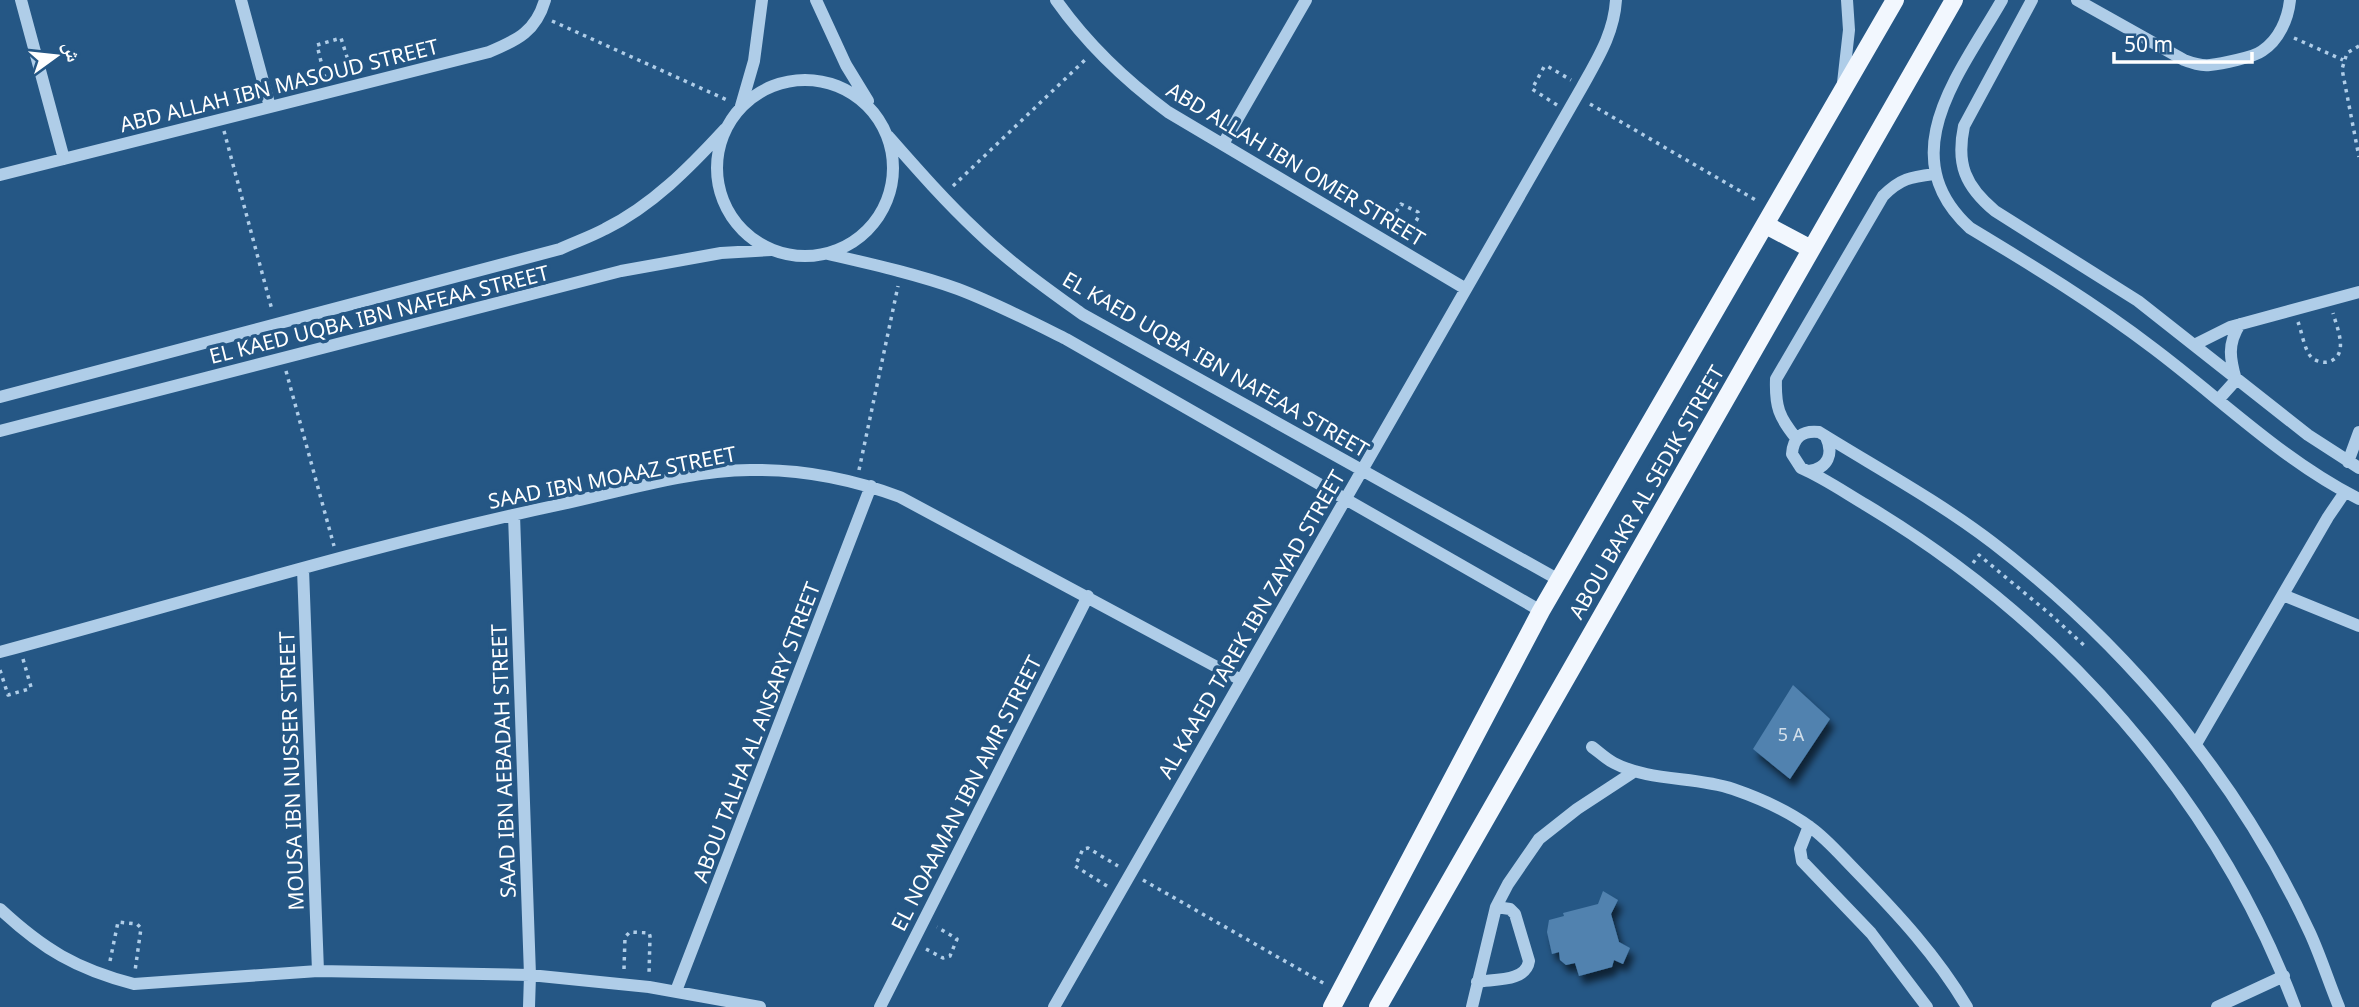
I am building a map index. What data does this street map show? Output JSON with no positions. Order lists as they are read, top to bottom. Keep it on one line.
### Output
{"streets":{"main road":["ABOU BAKR AL SEDIK STREET"],"street":["ABD ALLAH IBN MASOUD STREET","ABD ALLAH IBN OMER STREET","EL KAED UQBA IBN NAFEAA STREET","SAAD IBN MOAAZ STREET","AL KAAED TAREK IBN ZAYAD STREET","ABOU TALHA AL ANSARY STREET","SAAD IBN AEBADAH STREET","MOUSA IBN NUSSER STREET","EL NOAAMAN IBN AMR STREET"]},"crossings":[["ABD ALLAH IBN OMER STREET","AL KAAED TAREK IBN ZAYAD STREET"],["EL KAED UQBA IBN NAFEAA STREET","ABOU BAKR AL SEDIK STREET"],["EL KAED UQBA IBN NAFEAA STREET","AL KAAED TAREK IBN ZAYAD STREET"],["SAAD IBN MOAAZ STREET","AL KAAED TAREK IBN ZAYAD STREET"],["SAAD IBN MOAAZ STREET","ABOU TALHA AL ANSARY STREET"],["SAAD IBN MOAAZ STREET","SAAD IBN AEBADAH STREET"],["SAAD IBN MOAAZ STREET","MOUSA IBN NUSSER STREET"],["SAAD IBN MOAAZ STREET","EL NOAAMAN IBN AMR STREET"]],"house_numbers":["5 A"],"scale_bar":"50 m","north":"right"}
